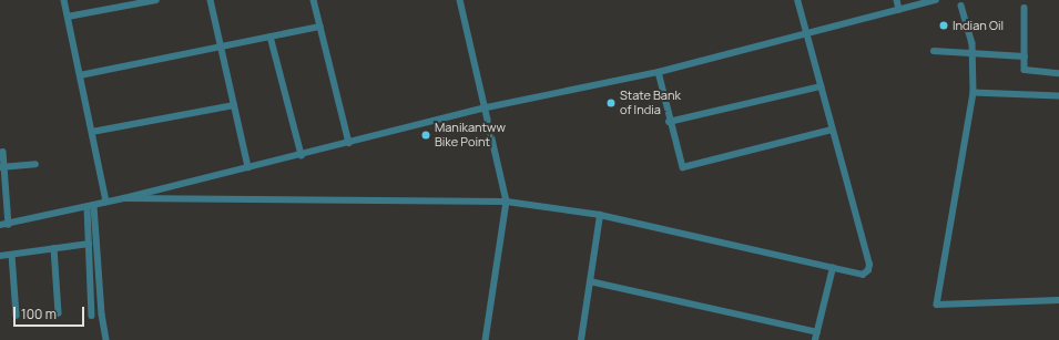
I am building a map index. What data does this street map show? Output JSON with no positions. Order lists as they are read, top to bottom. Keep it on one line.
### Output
{"places":["Indian Oil","State Bank of India","Manikantww Bike Point"],"scale_bar":"100 m"}
